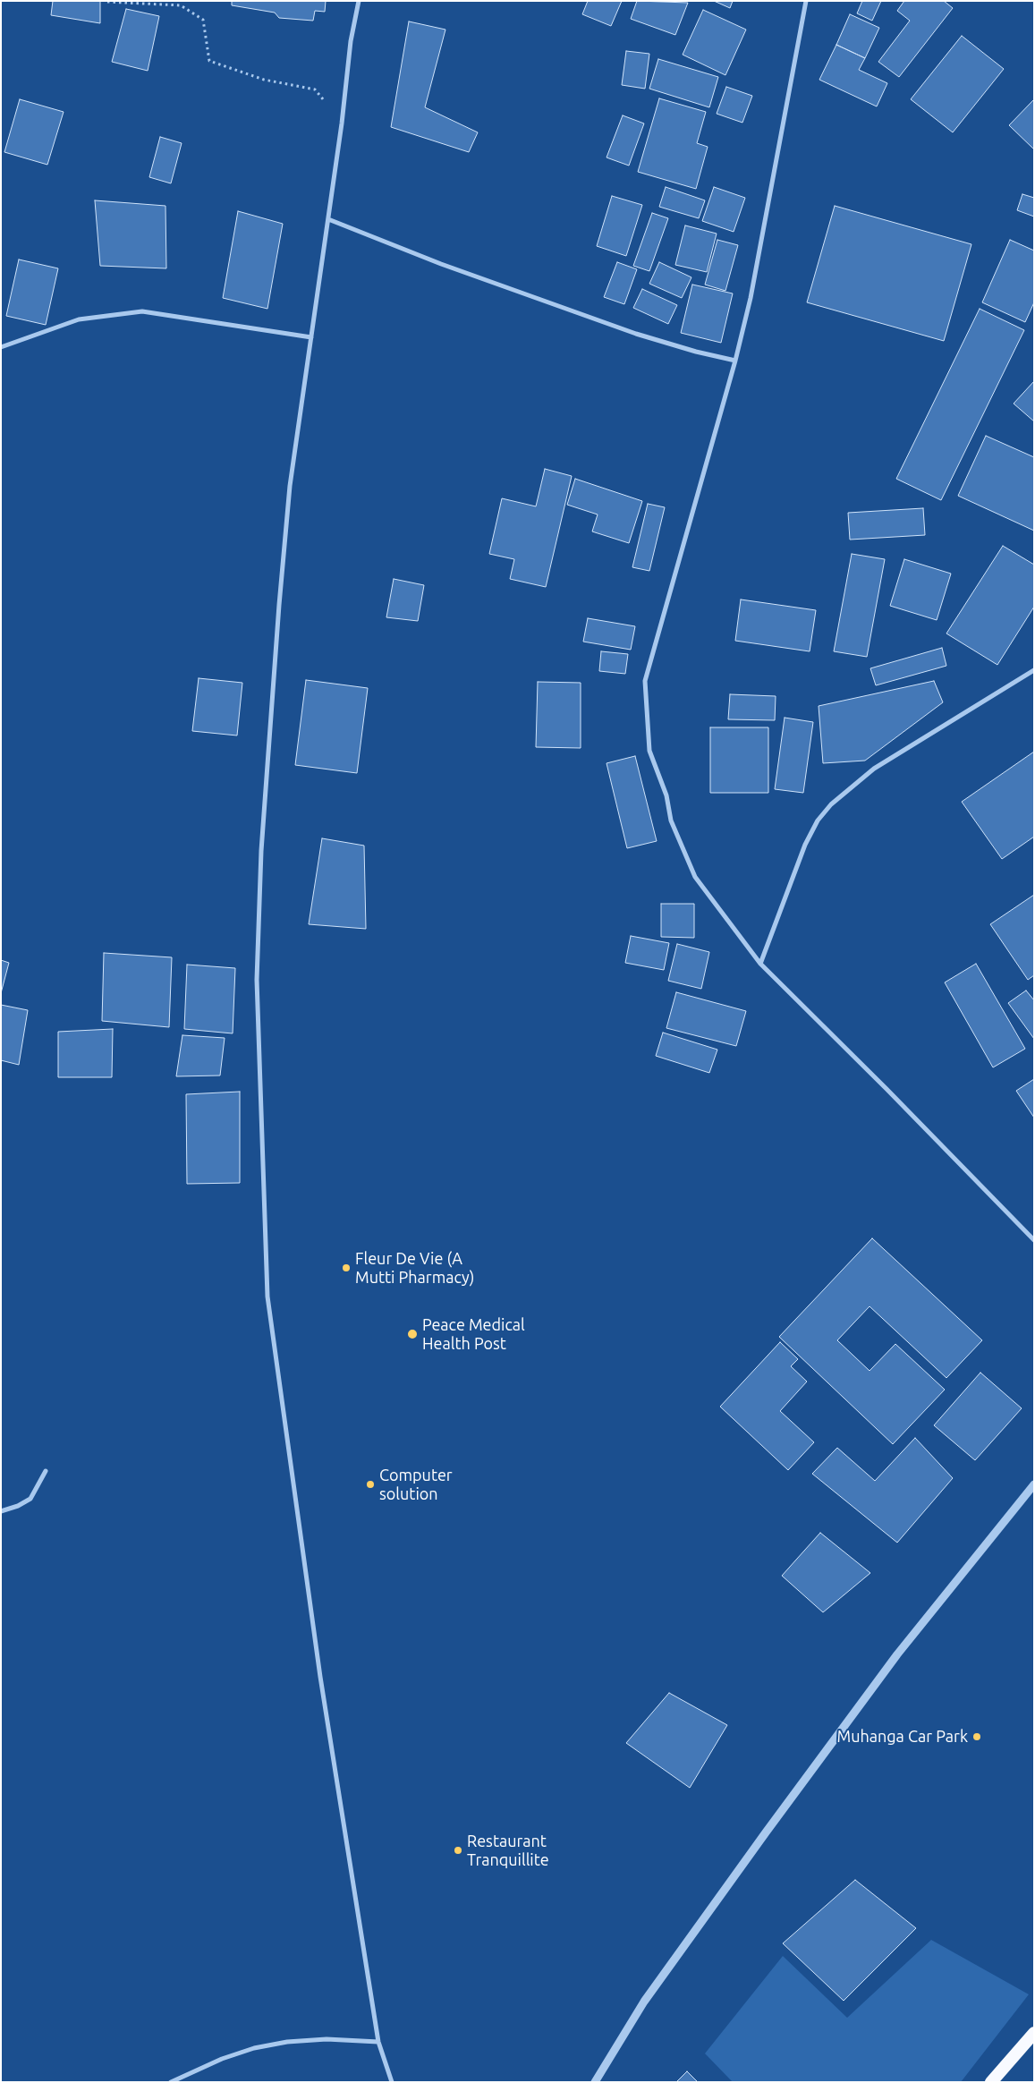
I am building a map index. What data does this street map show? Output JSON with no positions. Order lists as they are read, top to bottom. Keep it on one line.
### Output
{"places":["Fleur De Vie (A Mutti Pharmacy)","Peace Medical Health Post","Computer solution","Muhanga Car Park","Restaurant Tranquillite"]}
